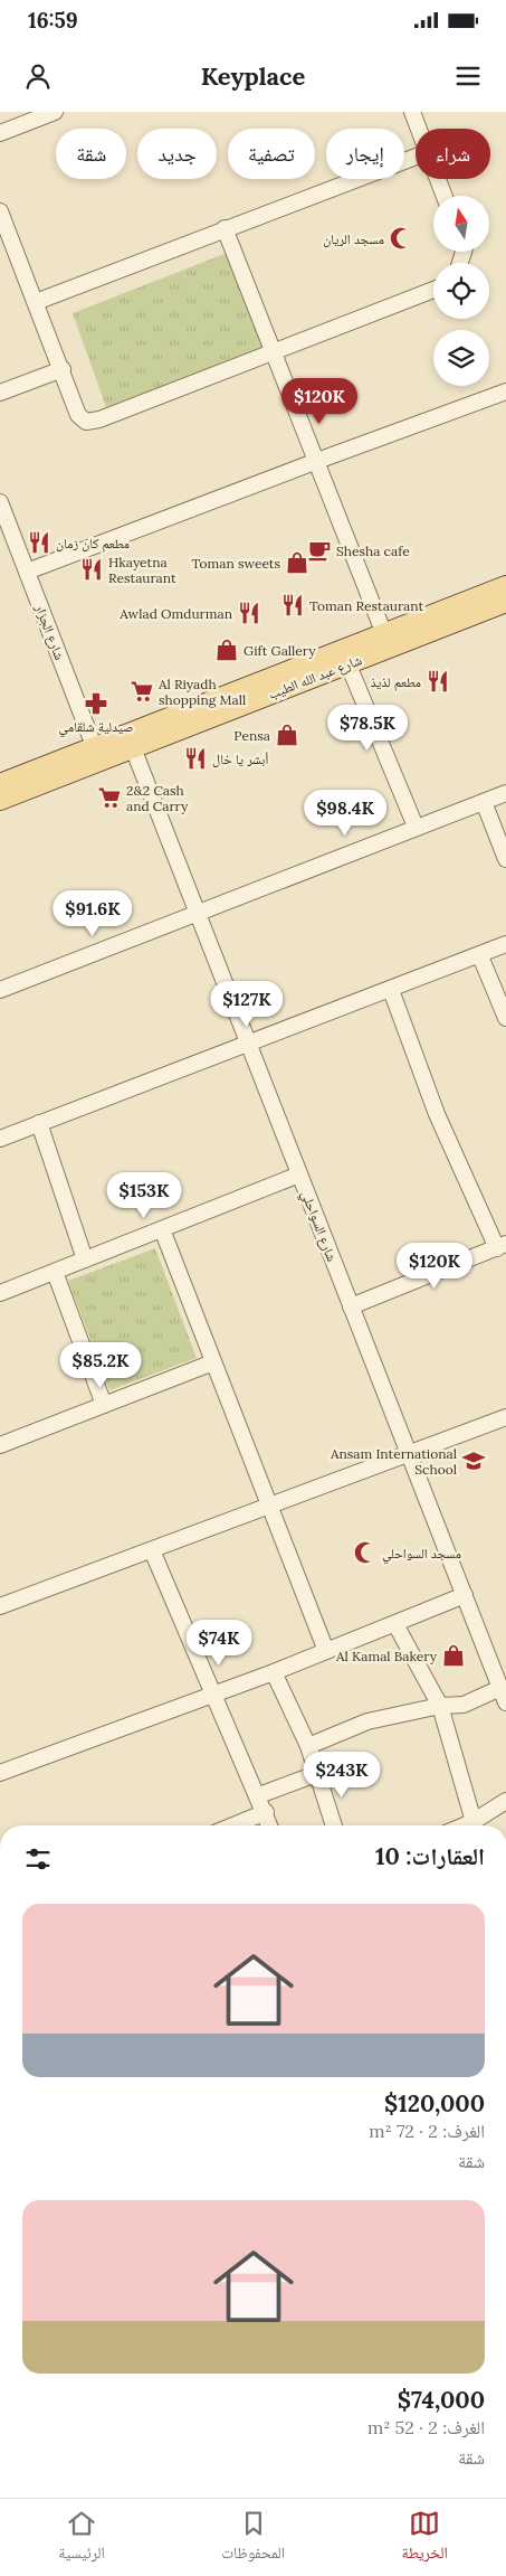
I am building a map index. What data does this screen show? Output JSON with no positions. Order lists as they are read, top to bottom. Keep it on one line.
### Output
{"streets":{"main road":["شارع عبد الله الطيب"],"street":["شارع الجزار","شارع السواحلي"]},"crossings":[["شارع الجزار","شارع عبد الله الطيب"],["شارع عبد الله الطيب","شارع السواحلي"]],"places":{"mosque":["مسجد الريان","مسجد السواحلي"],"restaurant":["مطعم كان زمان","Hkayetna Restaurant","Toman Restaurant","Awlad Omdurman","مطعم لذيذ","أبشر يا خال"],"cafe":["Shesha cafe"],"shop":["Toman sweets","Gift Gallery","Pensa","Al Kamal Bakery"],"supermarket":["Al Riyadh shopping Mall","2&2 Cash and Carry"],"pharmacy":["صيدلية شلقامي"],"school or university":["Ansam International School"]},"north":"top","page":{"status":"16:59","header":"Keyplace","chip":["شراء","إيجار","تصفية","جديد","شقة"],"price":["$120K","$78.5K","$98.4K","$91.6K","$127K","$153K","$120K","$85.2K","$74K","$243K"],"heading":"العقارات: 10","list":[{"name":"$120,000","note":"الغرف: 2 · 72 m² · شقة"},{"name":"$74,000","note":"الغرف: 2 · 52 m² · شقة"}],"tabs":["الخريطة","المحفوظات","الرئيسية"]}}
